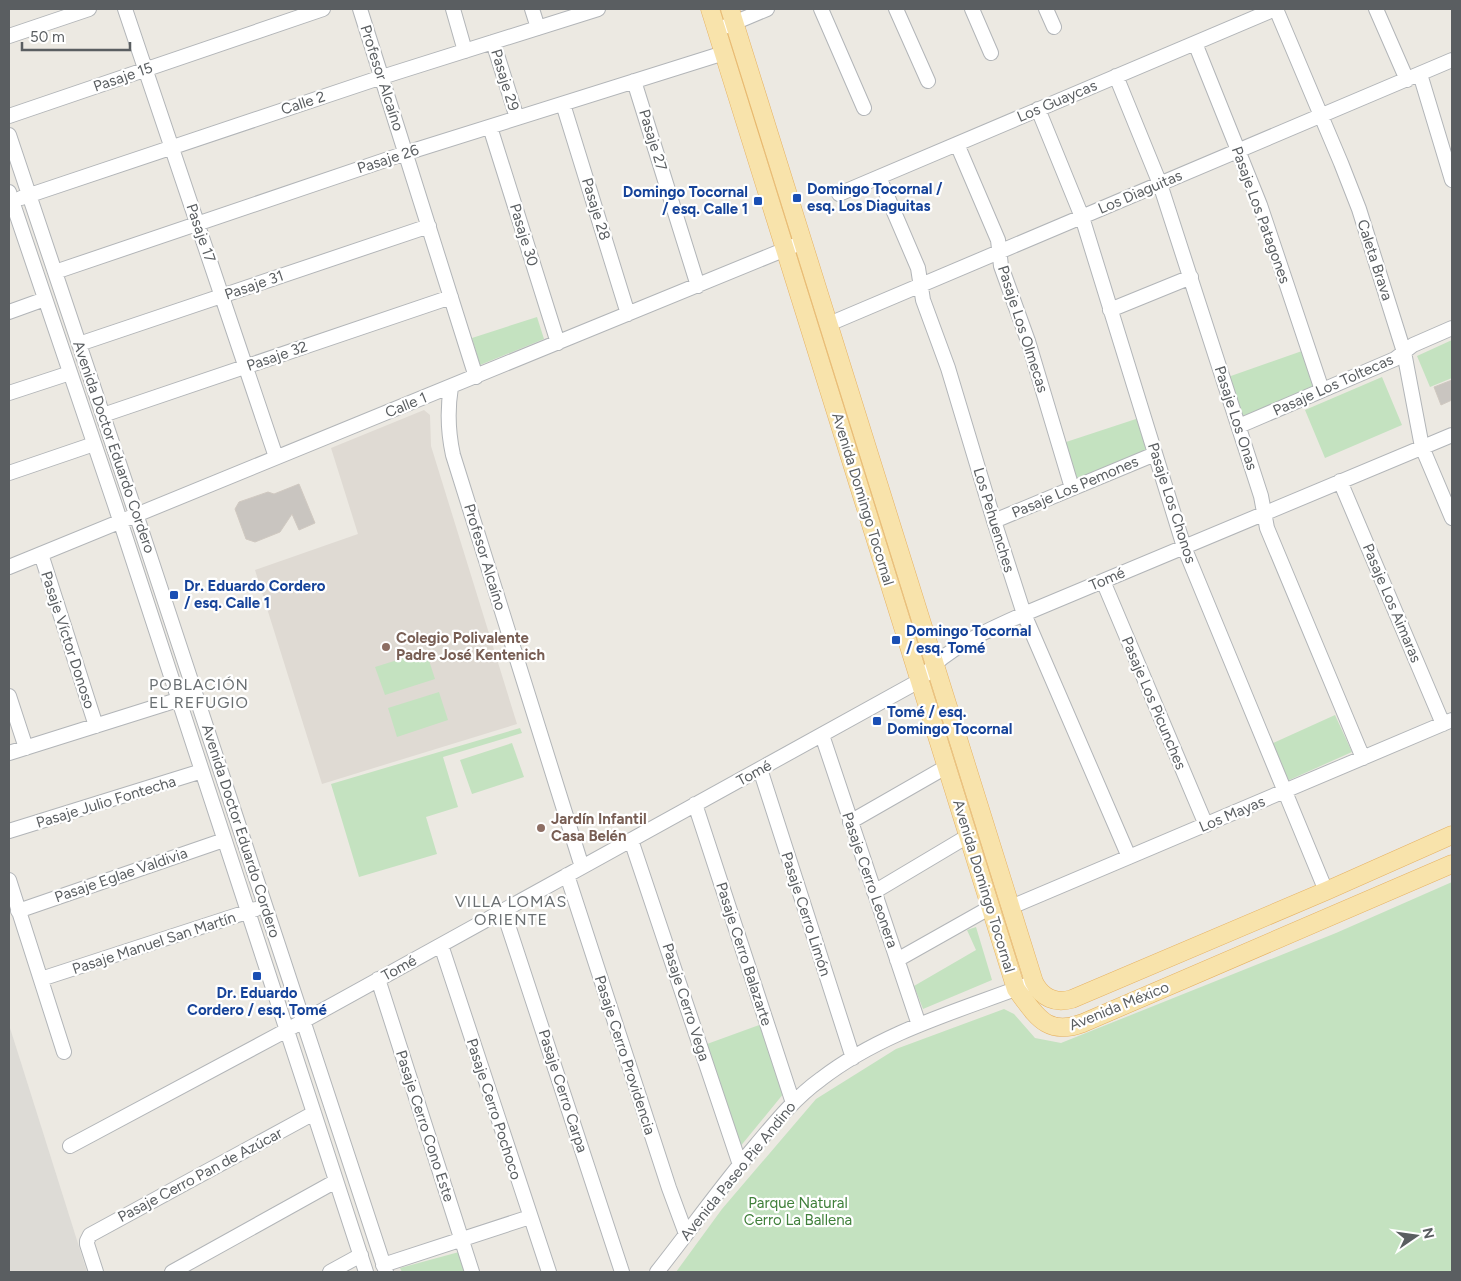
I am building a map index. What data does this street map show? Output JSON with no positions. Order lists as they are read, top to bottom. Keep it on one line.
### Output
{"streets":{"main road":["Avenida Domingo Tocornal","Avenida México"],"street":["Pasaje 15","Profesor Alcaíno","Pasaje 29","Los Guaycas","Calle 2","Pasaje 27","Pasaje 26","Los Diaguitas","Pasaje 28","Pasaje Los Patagones","Pasaje 17","Pasaje 30","Caleta Brava","Pasaje 31","Pasaje Los Olmecas","Pasaje 32","Pasaje Los Toltecas","Calle 1","Pasaje Los Onas","Avenida Doctor Eduardo Cordero","Pasaje Los Pemones","Pasaje Los Chonos","Los Pehuenches","Tomé","Pasaje Los Aimaras","Pasaje Víctor Donoso","Pasaje Los Picunches","Pasaje Julio Fontecha","Los Mayas","Pasaje Eglae Valdivia","Pasaje Cerro Leonera","Pasaje Cerro Limón","Pasaje Manuel San Martín","Pasaje Cerro Balazarte","Pasaje Cerro Vega","Pasaje Cerro Providencia","Pasaje Cerro Carpa","Pasaje Cerro Pochoco","Pasaje Cerro Cono Este","Avenida Paseo Pie Andino","Pasaje Cerro Pan de Azúcar"]},"crossings":[["Pasaje 15","Pasaje 17"],["Profesor Alcaíno","Calle 2"],["Profesor Alcaíno","Pasaje 26"],["Profesor Alcaíno","Pasaje 31"],["Profesor Alcaíno","Pasaje 32"],["Profesor Alcaíno","Calle 1"],["Profesor Alcaíno","Tomé"],["Pasaje 29","Calle 2"],["Pasaje 29","Pasaje 26"],["Los Guaycas","Pasaje Los Patagones"],["Los Guaycas","Caleta Brava"],["Los Guaycas","Pasaje Los Olmecas"],["Los Guaycas","Pasaje Los Onas"],["Los Guaycas","Pasaje Los Chonos"],["Los Guaycas","Los Pehuenches"],["Calle 2","Pasaje 17"],["Calle 2","Avenida Doctor Eduardo Cordero"],["Pasaje 27","Pasaje 26"],["Pasaje 27","Calle 1"],["Pasaje 26","Pasaje 28"],["Pasaje 26","Pasaje 17"],["Pasaje 26","Pasaje 30"],["Pasaje 26","Avenida Doctor Eduardo Cordero"],["Pasaje 26","Avenida Domingo Tocornal"],["Los Diaguitas","Pasaje Los Patagones"],["Los Diaguitas","Caleta Brava"],["Los Diaguitas","Pasaje Los Olmecas"],["Los Diaguitas","Pasaje Los Onas"],["Los Diaguitas","Avenida Domingo Tocornal"],["Los Diaguitas","Pasaje Los Chonos"],["Los Diaguitas","Los Pehuenches"],["Pasaje 28","Calle 1"],["Pasaje Los Patagones","Pasaje Los Toltecas"],["Pasaje 17","Pasaje 31"],["Pasaje 17","Pasaje 32"],["Pasaje 17","Calle 1"],["Pasaje 30","Calle 1"],["Caleta Brava","Pasaje Los Toltecas"],["Caleta Brava","Tomé"],["Pasaje 31","Avenida Doctor Eduardo Cordero"],["Pasaje Los Olmecas","Pasaje Los Pemones"],["Pasaje 32","Avenida Doctor Eduardo Cordero"],["Pasaje Los Toltecas","Pasaje Los Onas"],["Calle 1","Avenida Doctor Eduardo Cordero"],["Calle 1","Avenida Domingo Tocornal"],["Calle 1","Pasaje Víctor Donoso"],["Pasaje Los Onas","Tomé"],["Pasaje Los Onas","Los Mayas"],["Avenida Doctor Eduardo Cordero","Tomé"],["Avenida Doctor Eduardo Cordero","Pasaje Julio Fontecha"],["Avenida Doctor Eduardo Cordero","Pasaje Eglae Valdivia"],["Avenida Doctor Eduardo Cordero","Pasaje Manuel San Martín"],["Avenida Doctor Eduardo Cordero","Pasaje Cerro Pan de Azúcar"],["Pasaje Los Pemones","Pasaje Los Chonos"],["Pasaje Los Pemones","Los Pehuenches"],["Avenida Domingo Tocornal","Tomé"],["Avenida Domingo Tocornal","Los Mayas"],["Avenida Domingo Tocornal","Avenida México"],["Avenida Domingo Tocornal","Avenida Paseo Pie Andino"],["Pasaje Los Chonos","Tomé"],["Pasaje Los Chonos","Los Mayas"],["Pasaje Los Chonos","Avenida México"],["Los Pehuenches","Tomé"],["Los Pehuenches","Los Mayas"],["Tomé","Pasaje Los Aimaras"],["Tomé","Pasaje Los Picunches"],["Tomé","Pasaje Cerro Leonera"],["Tomé","Pasaje Cerro Limón"],["Tomé","Pasaje Cerro Balazarte"],["Tomé","Pasaje Cerro Vega"],["Tomé","Pasaje Cerro Providencia"],["Tomé","Pasaje Cerro Carpa"],["Tomé","Pasaje Cerro Pochoco"],["Tomé","Pasaje Cerro Cono Este"],["Pasaje Los Aimaras","Los Mayas"],["Pasaje Los Picunches","Los Mayas"],["Pasaje Cerro Leonera","Avenida Paseo Pie Andino"],["Pasaje Cerro Limón","Avenida Paseo Pie Andino"],["Pasaje Cerro Balazarte","Avenida Paseo Pie Andino"],["Pasaje Cerro Vega","Avenida Paseo Pie Andino"],["Avenida México","Avenida Paseo Pie Andino"],["Pasaje Cerro Providencia","Avenida Paseo Pie Andino"]],"districts":["POBLACIÓN EL REFUGIO","VILLA LOMAS ORIENTE"],"parks":["Parque Natural Cerro La Ballena"],"places":{"transit":["Domingo Tocornal / esq. Los Diaguitas","Domingo Tocornal / esq. Calle 1","Dr. Eduardo Cordero / esq. Calle 1","Domingo Tocornal / esq. Tomé","Tomé / esq. Domingo Tocornal","Dr. Eduardo Cordero / esq. Tomé"],"other":["Colegio Polivalente Padre José Kentenich","Jardín Infantil Casa Belén"]},"scale_bar":"50 m","north":"right"}
